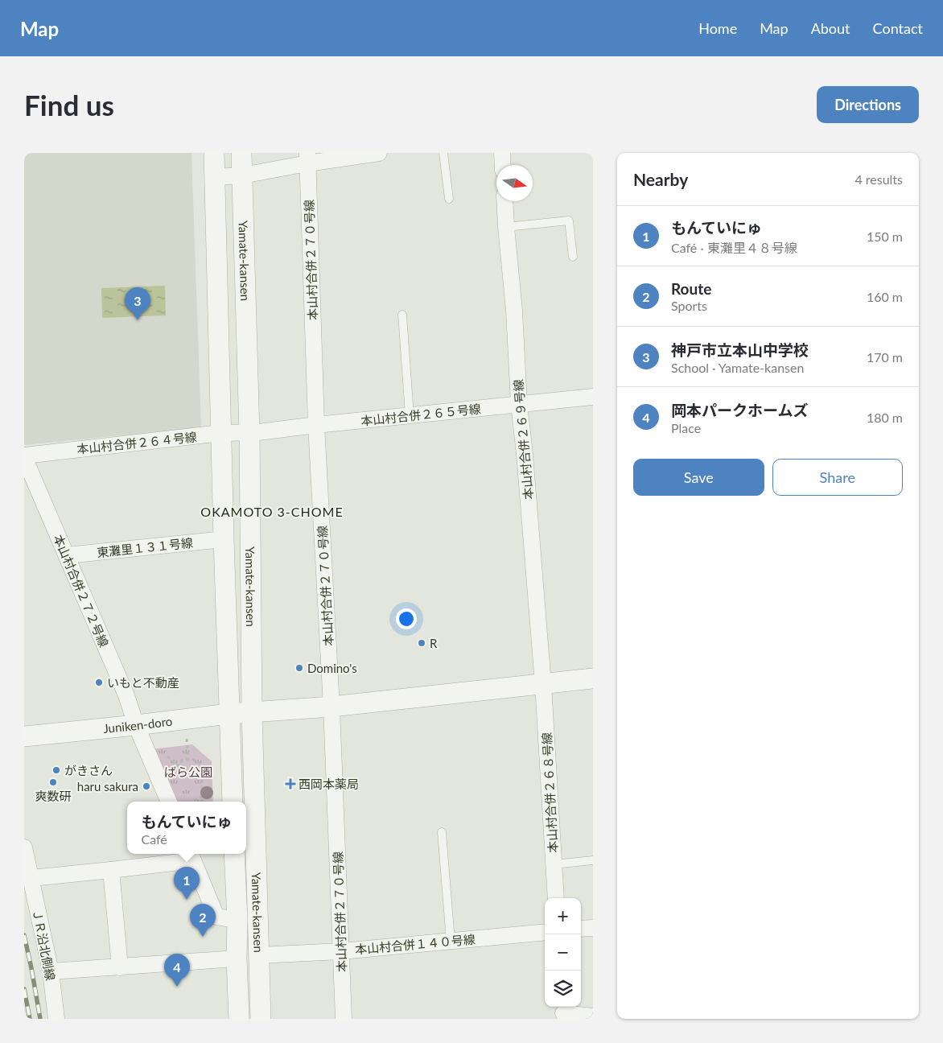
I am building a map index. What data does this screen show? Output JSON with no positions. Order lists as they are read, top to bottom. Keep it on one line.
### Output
{"streets":{"street":["Yamate-kansen","本山村合併２７０号線","本山村合併２６５号線","本山村合併２６９号線","本山村合併２６４号線","東灘里１３１号線","本山村合併２７２号線","Juniken-doro","本山村合併２６８号線","本山村合併１４０号線","ＪＲ沿北側線"]},"crossings":[["Yamate-kansen","本山村合併２６５号線"],["Yamate-kansen","本山村合併２６４号線"],["Yamate-kansen","Juniken-doro"],["Yamate-kansen","本山村合併１４０号線"],["本山村合併２７０号線","本山村合併２６５号線"],["本山村合併２７０号線","Juniken-doro"],["本山村合併２７０号線","本山村合併１４０号線"],["本山村合併２６５号線","本山村合併２６９号線"],["本山村合併２６５号線","本山村合併２６４号線"],["本山村合併２６９号線","Juniken-doro"],["本山村合併２６９号線","本山村合併２６８号線"],["本山村合併２６４号線","本山村合併２７２号線"],["東灘里１３１号線","本山村合併２７２号線"],["本山村合併２７２号線","Juniken-doro"],["Juniken-doro","本山村合併２６８号線"]],"districts":["OKAMOTO 3-CHOME"],"parks":["ばら公園"],"places":{"other":["R","Domino's","いもと不動産","がきさん","爽数研","haru sakura"],"health":["西岡本薬局"]},"north":"right","page":{"header":"Map","nav":["Home","Map","About","Contact"],"buttons":["Directions",["Save","Share"]],"title":"Find us","heading":["Nearby","4 results"],"list":[{"mark":"1","name":"もんていにゅ","note":"Café · 東灘里４８号線","value":"150 m"},{"mark":"2","name":"Route","note":"Sports","value":"160 m"},{"mark":"3","name":"神戸市立本山中学校","note":"School · Yamate-kansen","value":"170 m"},{"mark":"4","name":"岡本パークホームズ","note":"Place","value":"180 m"}],"pins":["3","1","2","4"],"popup":["もんていにゅ","Café"],"map_buttons":["+","−"]}}
